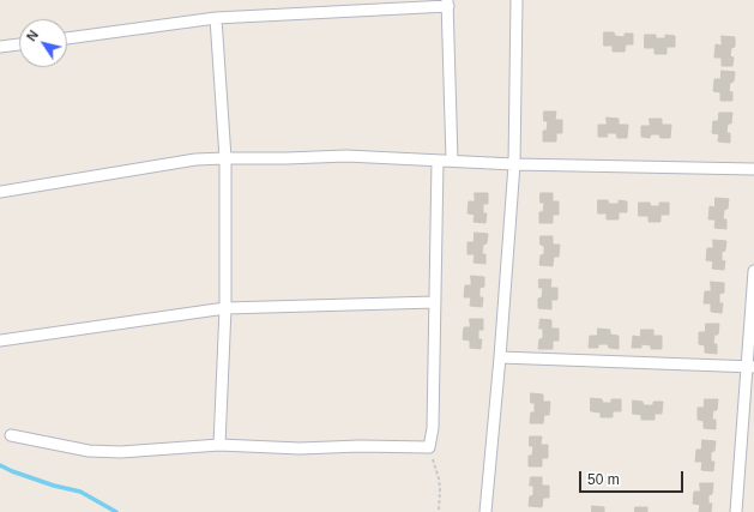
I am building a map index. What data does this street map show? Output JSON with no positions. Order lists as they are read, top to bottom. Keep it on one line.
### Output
{"scale_bar":"50 m","north":"top left"}
